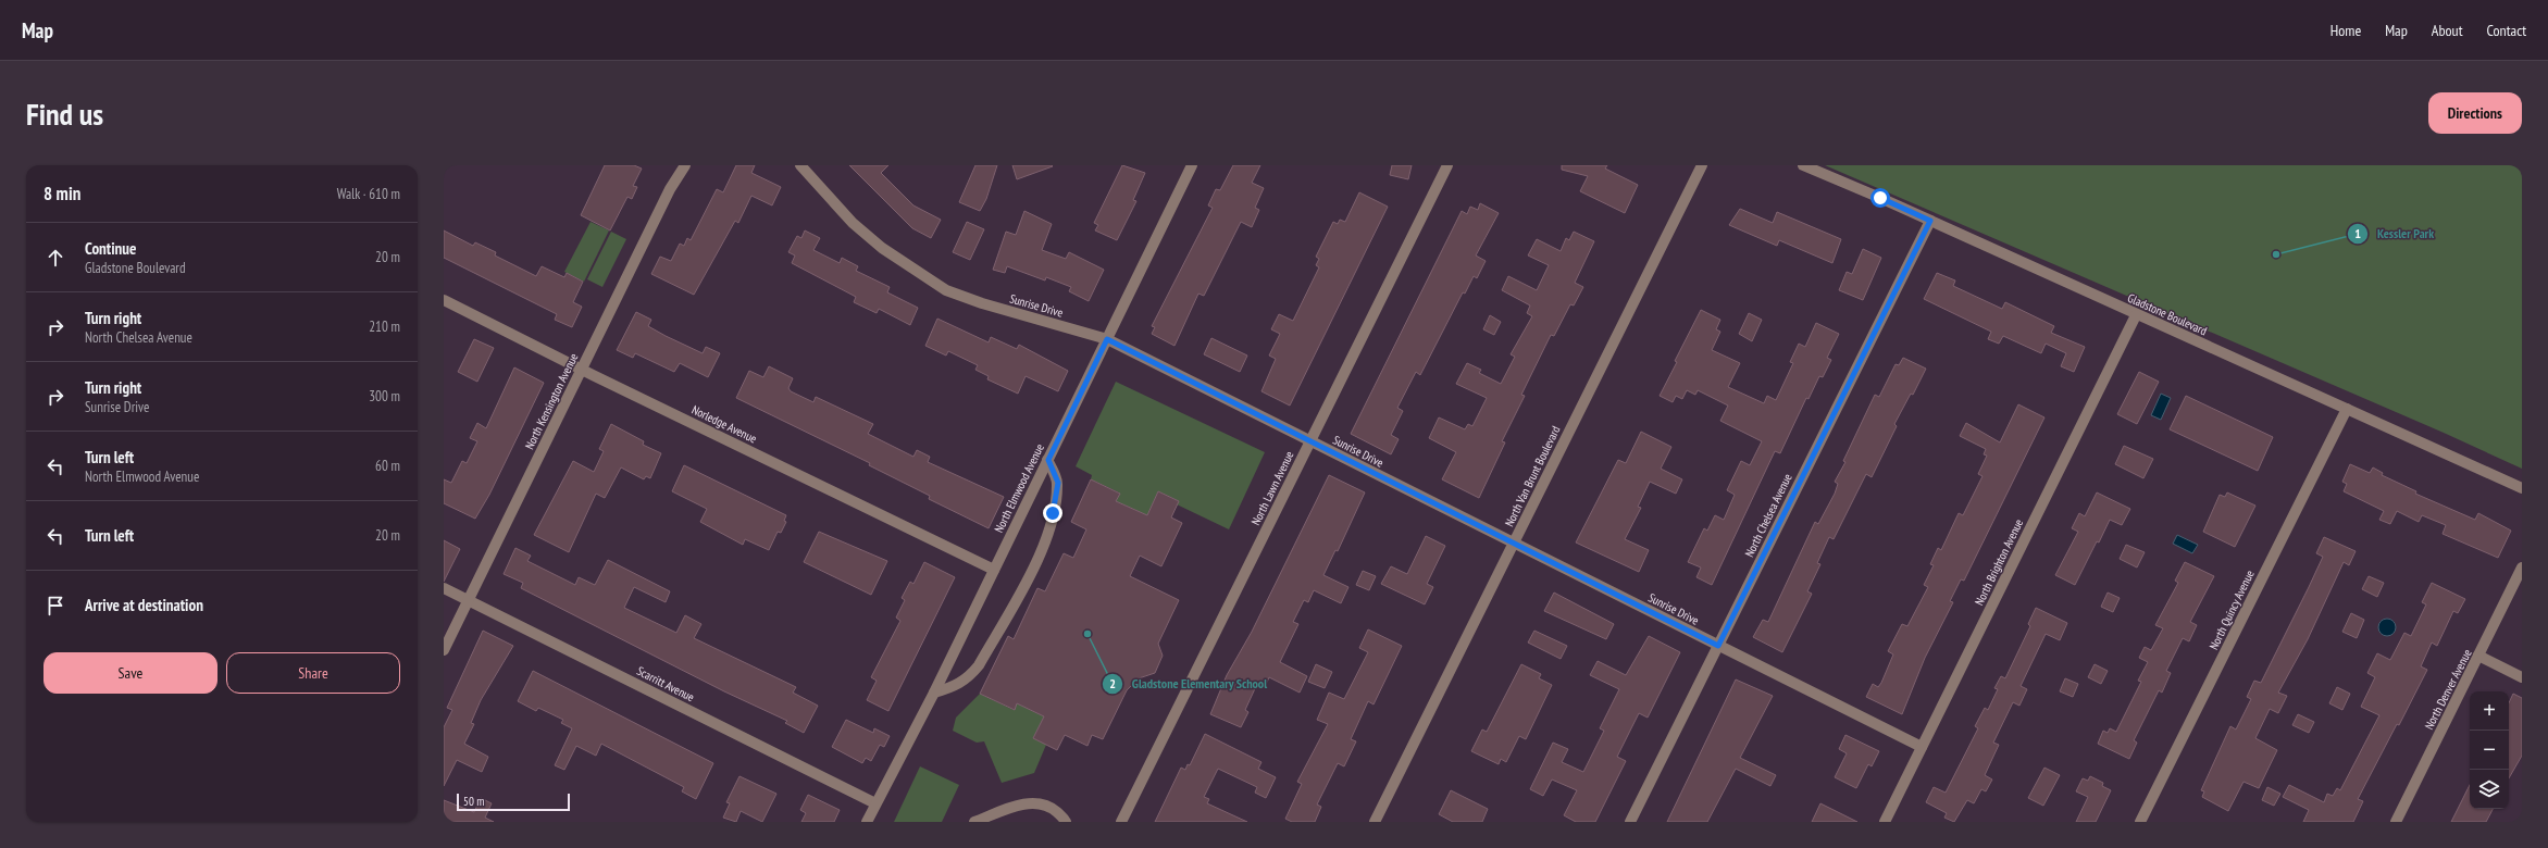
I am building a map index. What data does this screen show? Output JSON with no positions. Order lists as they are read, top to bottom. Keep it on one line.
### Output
{"streets":{"street":["Sunrise Drive","Gladstone Boulevard","North Kensington Avenue","Norledge Avenue","North Van Brunt Boulevard","North Elmwood Avenue","North Lawn Avenue","North Chelsea Avenue","North Brighton Avenue","North Quincy Avenue","Scarritt Avenue","North Denver Avenue"]},"crossings":[["Sunrise Drive","North Van Brunt Boulevard"],["Sunrise Drive","North Elmwood Avenue"],["Sunrise Drive","North Lawn Avenue"],["Sunrise Drive","North Chelsea Avenue"],["Sunrise Drive","North Brighton Avenue"],["Gladstone Boulevard","North Chelsea Avenue"],["Gladstone Boulevard","North Brighton Avenue"],["Gladstone Boulevard","North Quincy Avenue"],["North Kensington Avenue","Norledge Avenue"],["North Kensington Avenue","Scarritt Avenue"],["Norledge Avenue","North Elmwood Avenue"],["North Elmwood Avenue","Scarritt Avenue"]],"places":["Kessler Park","Gladstone Elementary School"],"scale_bar":"50 m","page":{"header":"Map","nav":["Home","Map","About","Contact"],"buttons":["Directions",["Save","Share"]],"title":"Find us","heading":["8 min","Walk · 610 m"],"list":[["Continue","Gladstone Boulevard","20 m"],["Turn right","North Chelsea Avenue","210 m"],["Turn right","Sunrise Drive","300 m"],["Turn left","North Elmwood Avenue","60 m"],["Turn left","20 m"],"Arrive at destination"],"map_buttons":["+","−"],"scale":"50 m"}}
